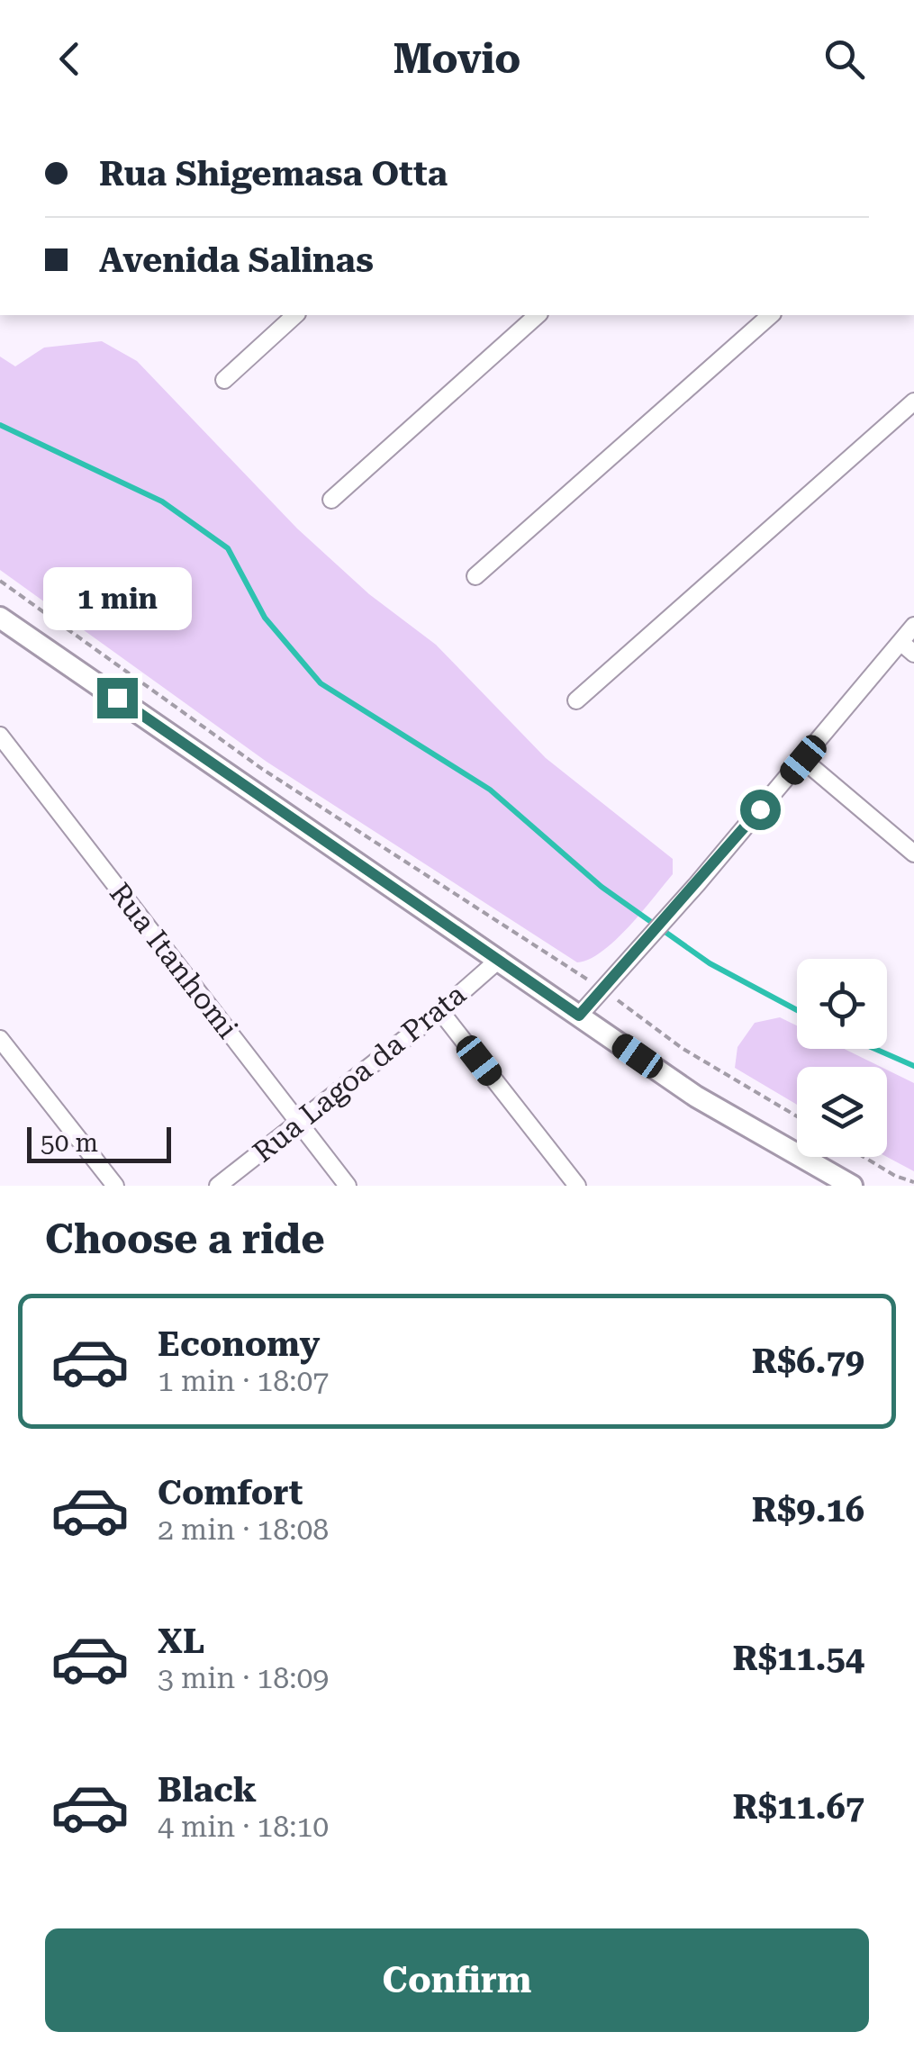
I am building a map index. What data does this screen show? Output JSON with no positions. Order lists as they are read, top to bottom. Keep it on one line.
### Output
{"streets":{"street":["Rua Itanhomi","Rua Lagoa da Prata"]},"crossings":[["Rua Itanhomi","Rua Lagoa da Prata"]],"scale_bar":"50 m","page":{"header":"Movio","banner":["Rua Shigemasa Otta","Avenida Salinas"],"bubble":"1 min","scale":"50 m","heading":"Choose a ride","list":[{"name":"Economy","note":"1 min · 18:07","value":"R$6.79"},{"name":"Comfort","note":"2 min · 18:08","value":"R$9.16"},{"name":"XL","note":"3 min · 18:09","value":"R$11.54"},{"name":"Black","note":"4 min · 18:10","value":"R$11.67"}],"buttons":"Confirm"}}
